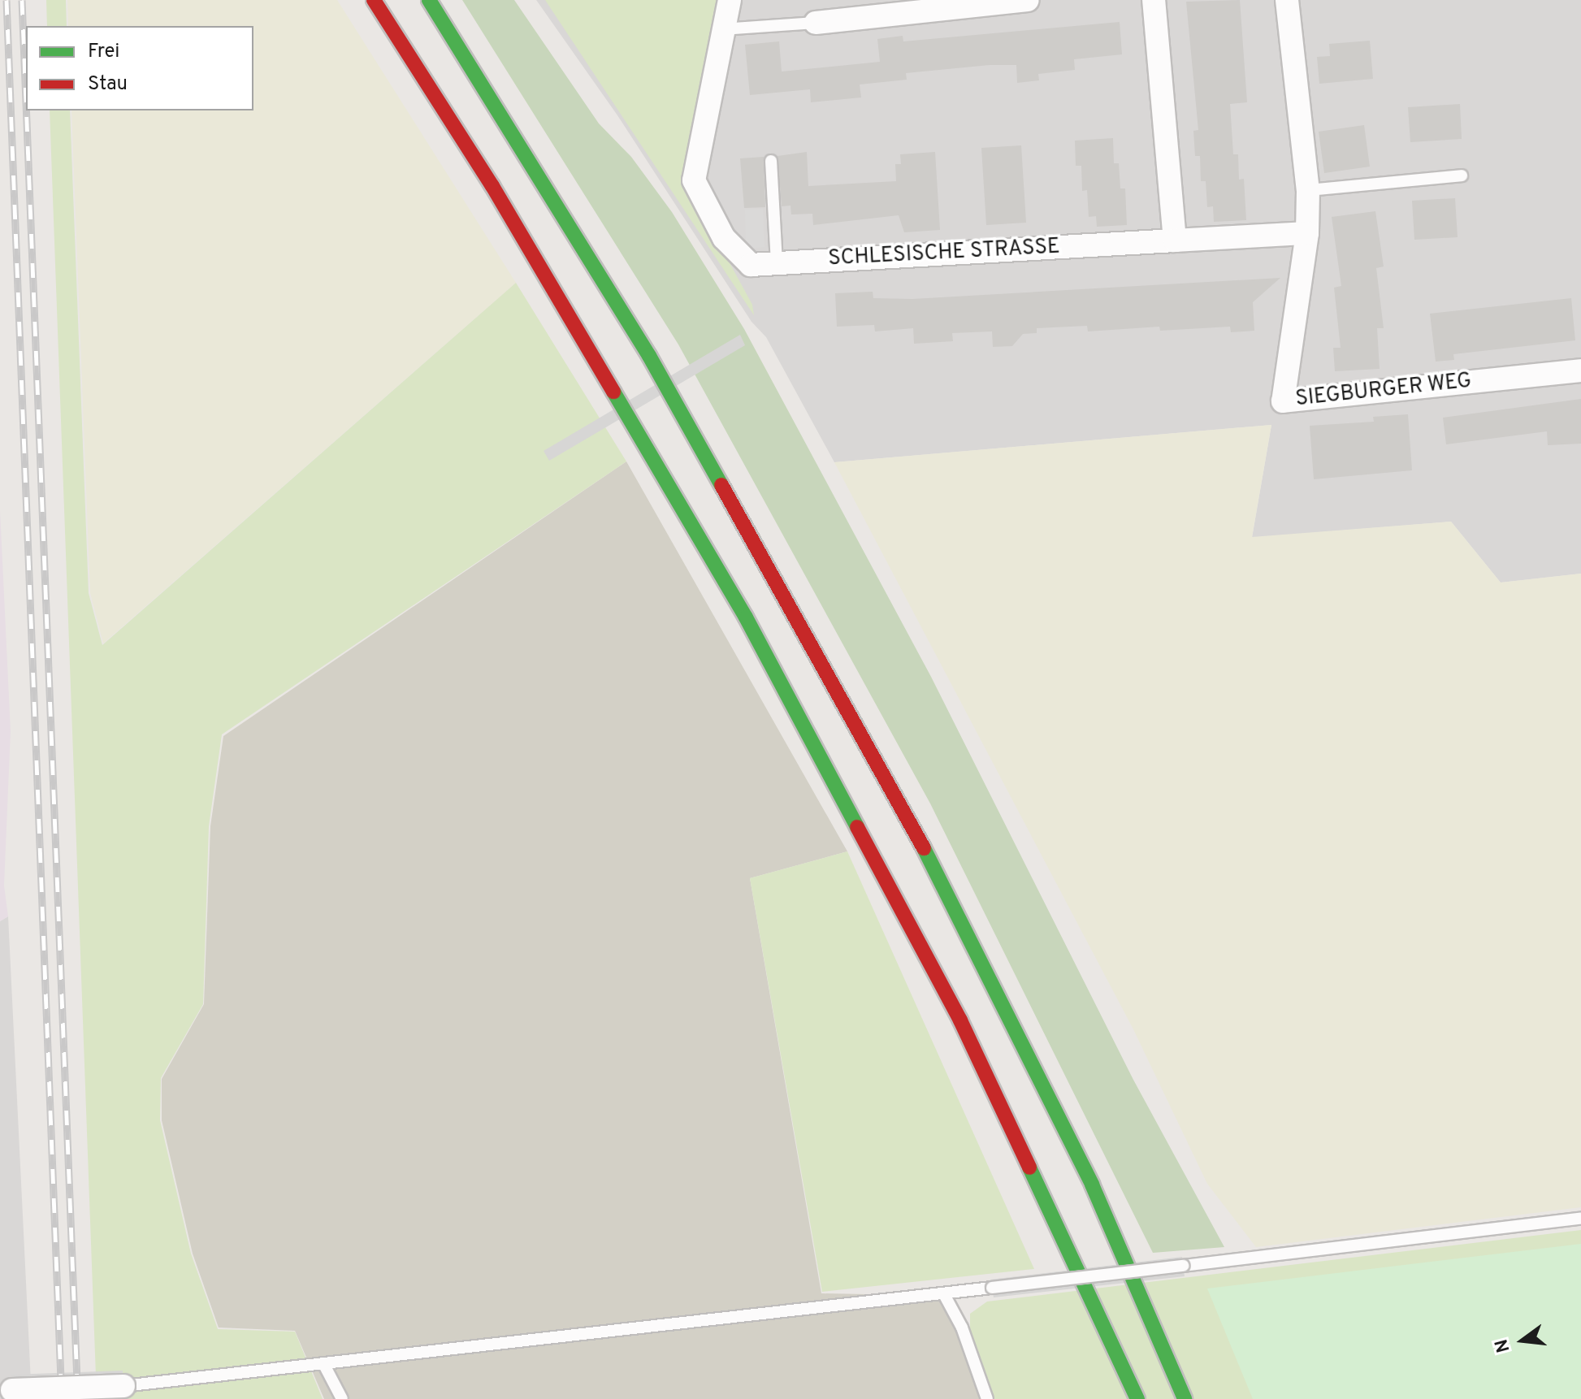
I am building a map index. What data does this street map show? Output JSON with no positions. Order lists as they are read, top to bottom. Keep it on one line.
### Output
{"streets":{"street":["SCHLESISCHE STRASSE","SIEGBURGER WEG"]},"crossings":[["SCHLESISCHE STRASSE","SIEGBURGER WEG"]],"legend":["Frei","Stau"],"north":"left"}
